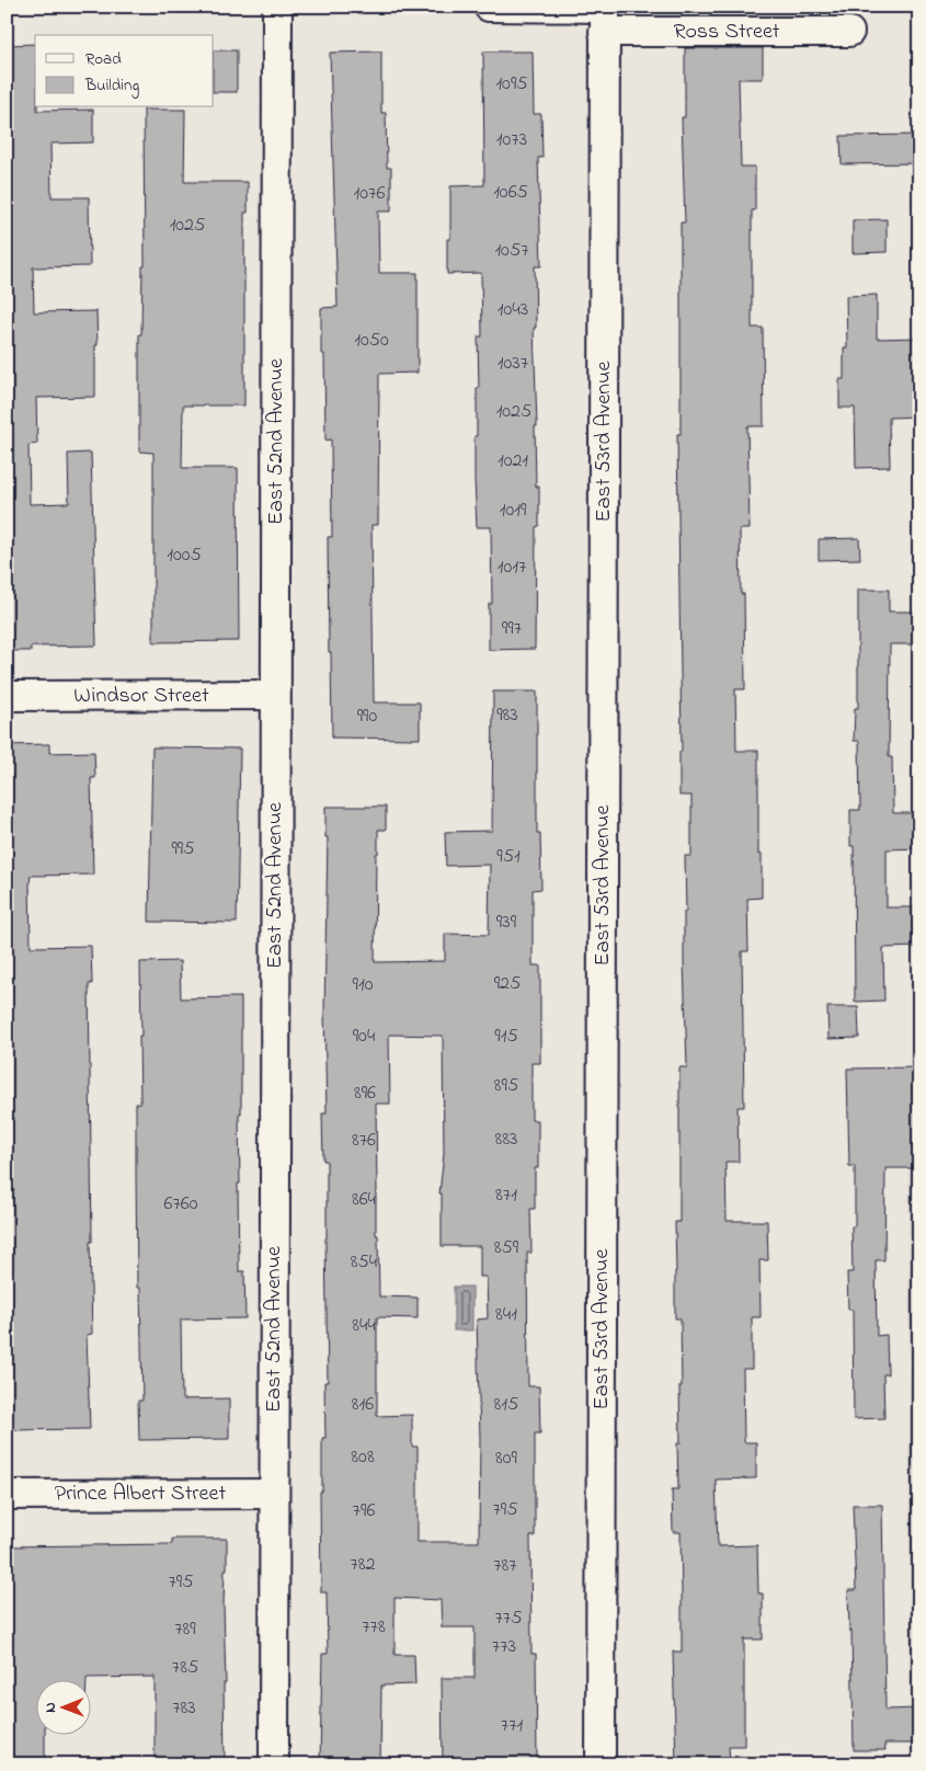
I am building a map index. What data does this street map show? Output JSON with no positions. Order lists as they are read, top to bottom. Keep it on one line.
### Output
{"streets":{"street":["Ross Street","East 52nd Avenue","East 53rd Avenue","Windsor Street","Prince Albert Street"]},"crossings":[["Ross Street","East 53rd Avenue"],["East 52nd Avenue","Windsor Street"],["East 52nd Avenue","Prince Albert Street"]],"house_numbers":["1095","1073","1065","1076","1025","1057","1043","1050","1037","1025","1021","1019","1005","1017","997","983","990","995","951","939","925","910","904","915","895","896","883","876","871","864","6760","859","854","841","844","816","815","808","809","795","796","782","787","795","775","778","789","773","785","783","771"],"legend":["Road","Building"],"north":"left"}
